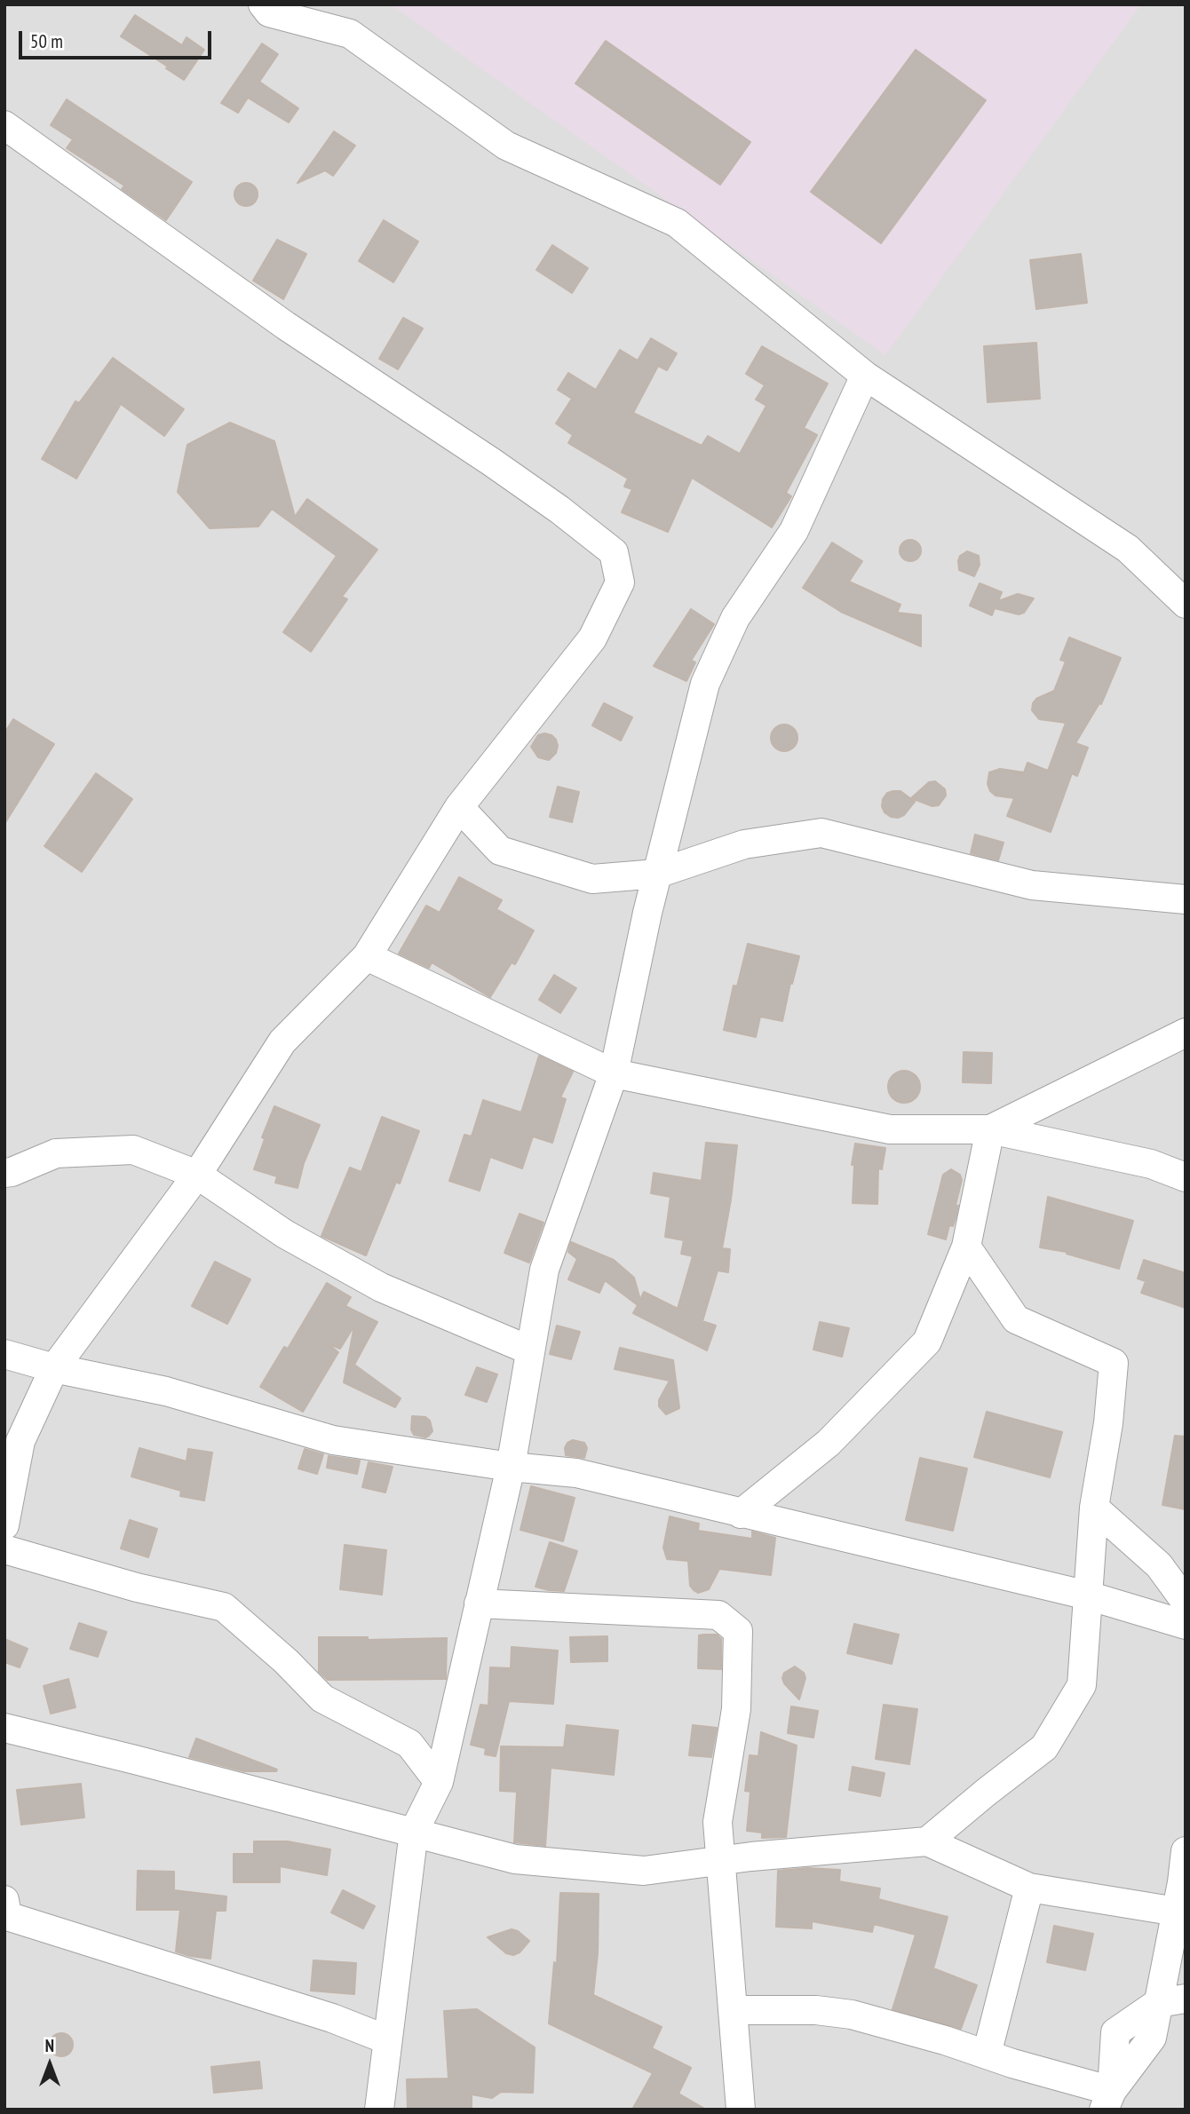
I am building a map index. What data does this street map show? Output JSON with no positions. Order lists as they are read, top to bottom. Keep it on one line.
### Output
{"scale_bar":"50 m","north":"top"}
